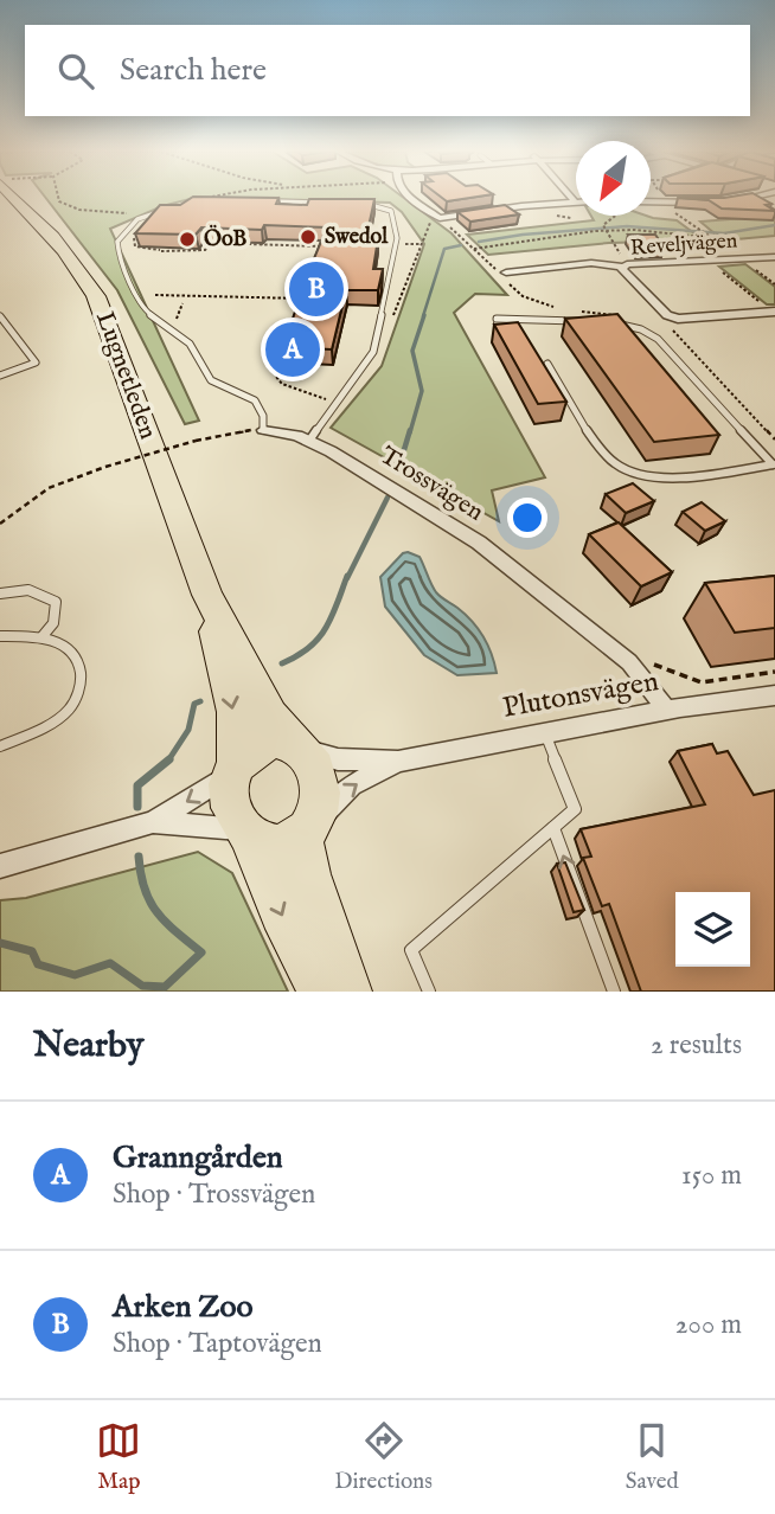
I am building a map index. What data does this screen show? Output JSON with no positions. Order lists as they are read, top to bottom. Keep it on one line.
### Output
{"streets":{"highway":["Lugnetleden"],"street":["Reveljvägen","Trossvägen","Plutonsvägen"]},"crossings":[["Lugnetleden","Plutonsvägen"],["Trossvägen","Plutonsvägen"]],"places":["Swedol","ÖoB"],"north":"bottom left","page":{"search":"Search here","pins":["B","A"],"heading":["Nearby","2 results"],"list":[{"mark":"A","name":"Granngården","note":"Shop · Trossvägen","value":"150 m"},{"mark":"B","name":"Arken Zoo","note":"Shop · Taptovägen","value":"200 m"}],"nav":["Map","Directions","Saved"]}}
